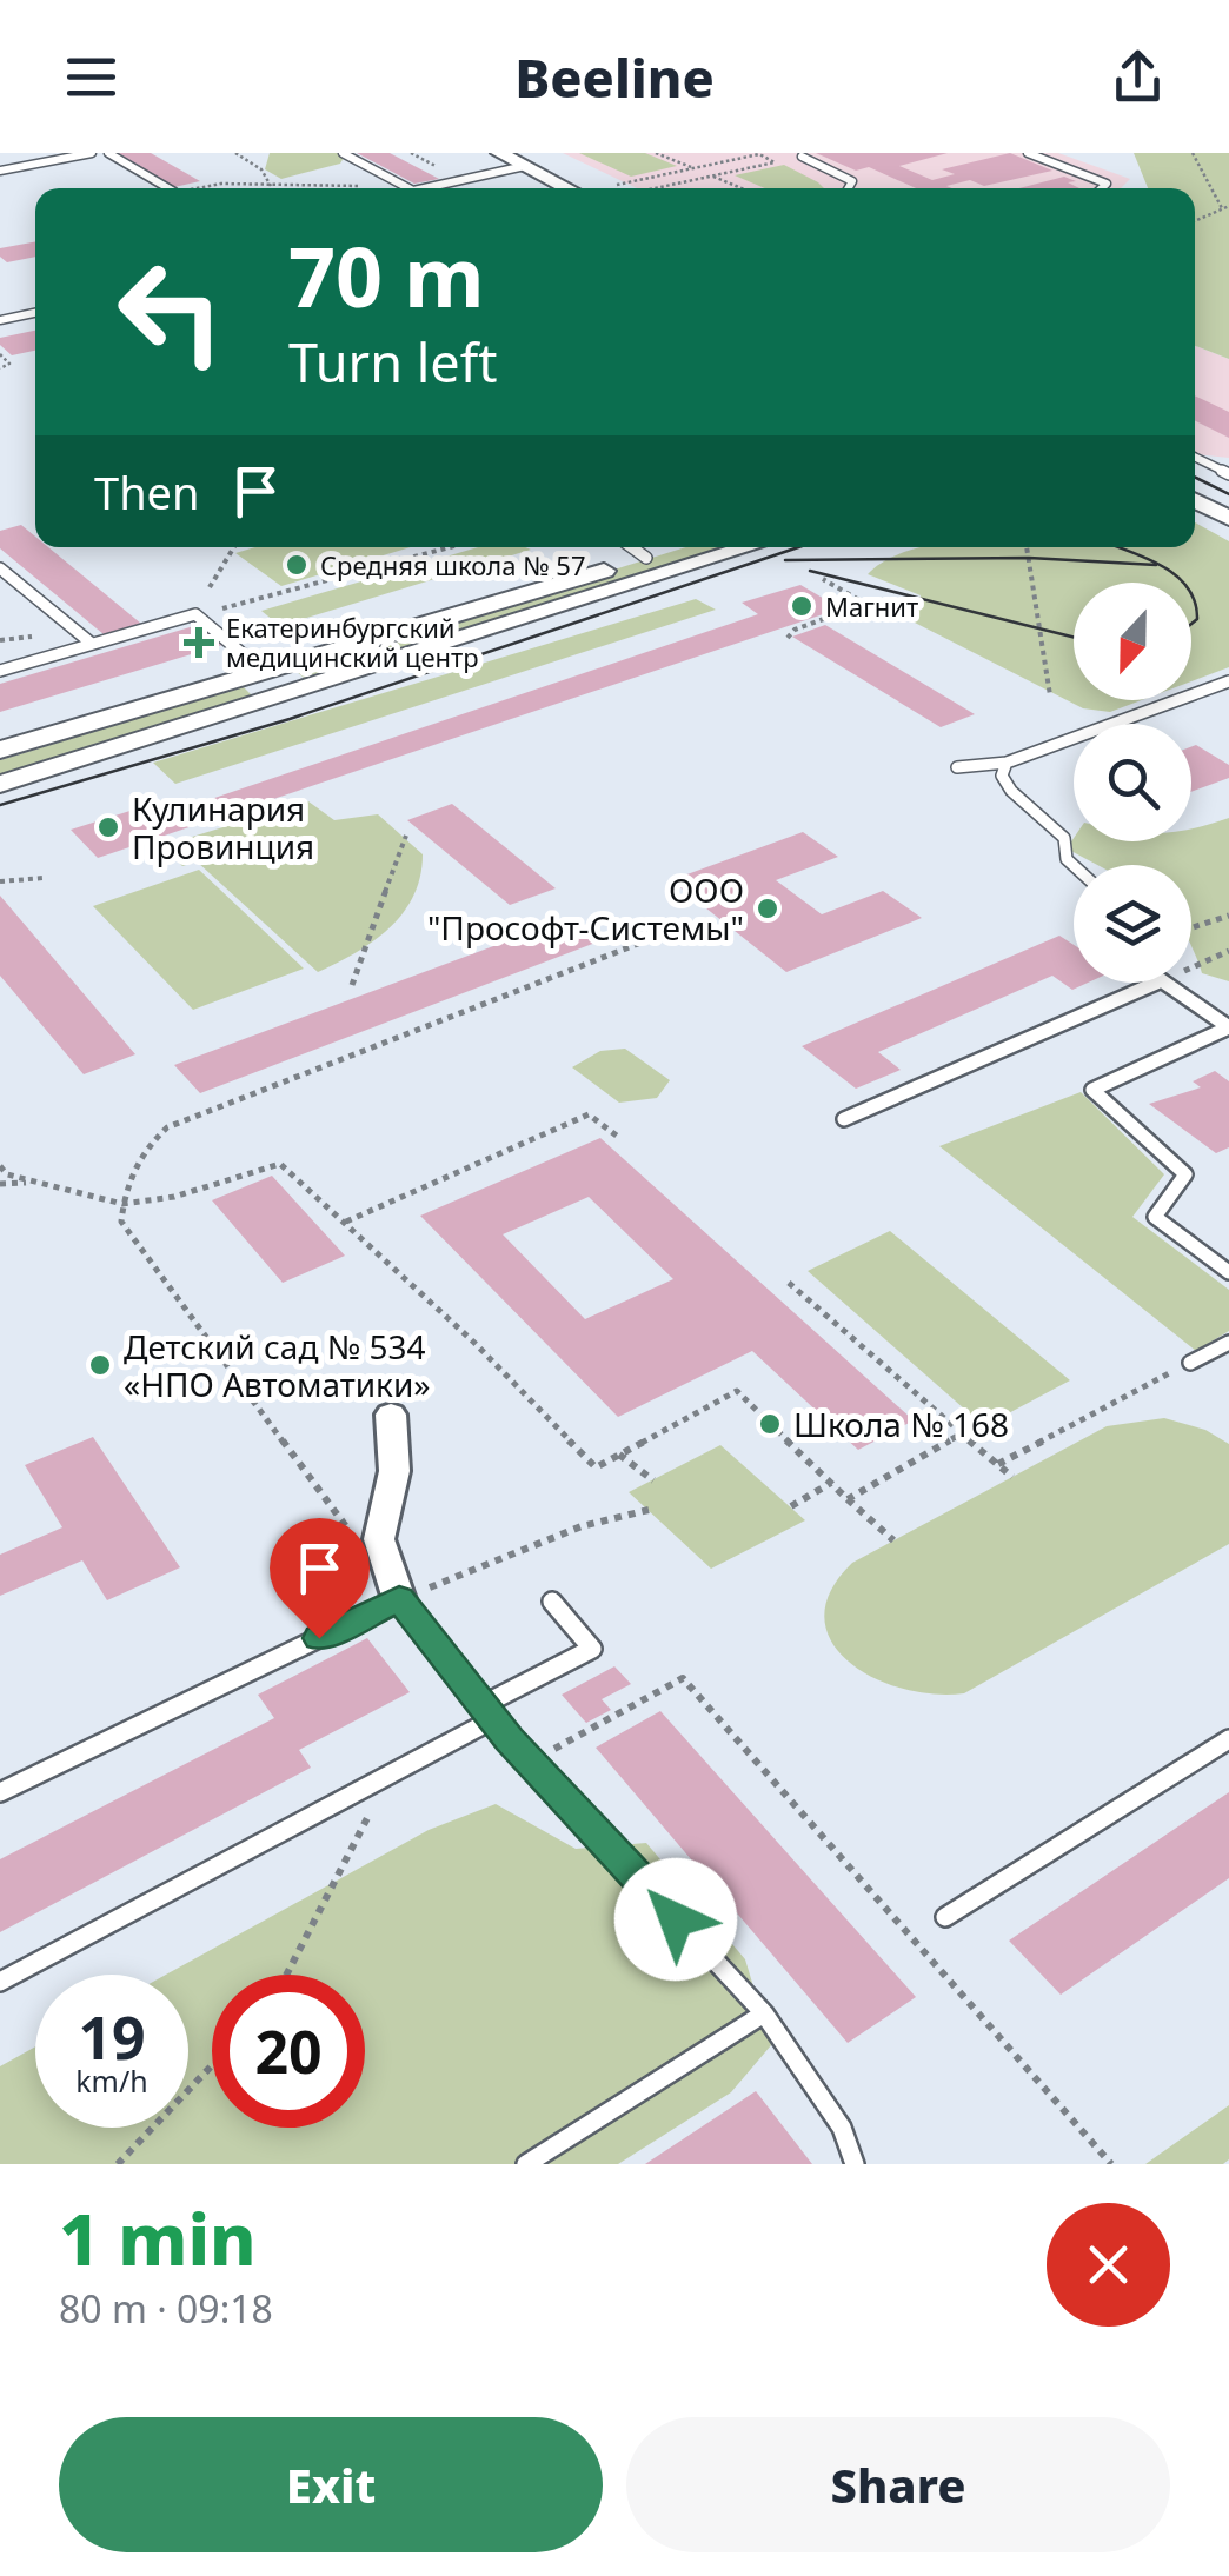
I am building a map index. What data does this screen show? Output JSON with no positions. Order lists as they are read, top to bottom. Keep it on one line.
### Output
{"places":{"other":["Средняя школа № 57","Магнит","Кулинария Провинция","ООО \"Прософт-Системы\"","Детский сад № 534 «НПО Автоматики»","Школа № 168"],"health":["Екатеринбургский медицинский центр"]},"north":"bottom","page":{"header":"Beeline","turn":["70 m","Turn left"],"then":"Then","speed":"19 km/h","limit":"20","heading":["1 min","80 m · 09:18"],"buttons":["Exit","Share"]}}
